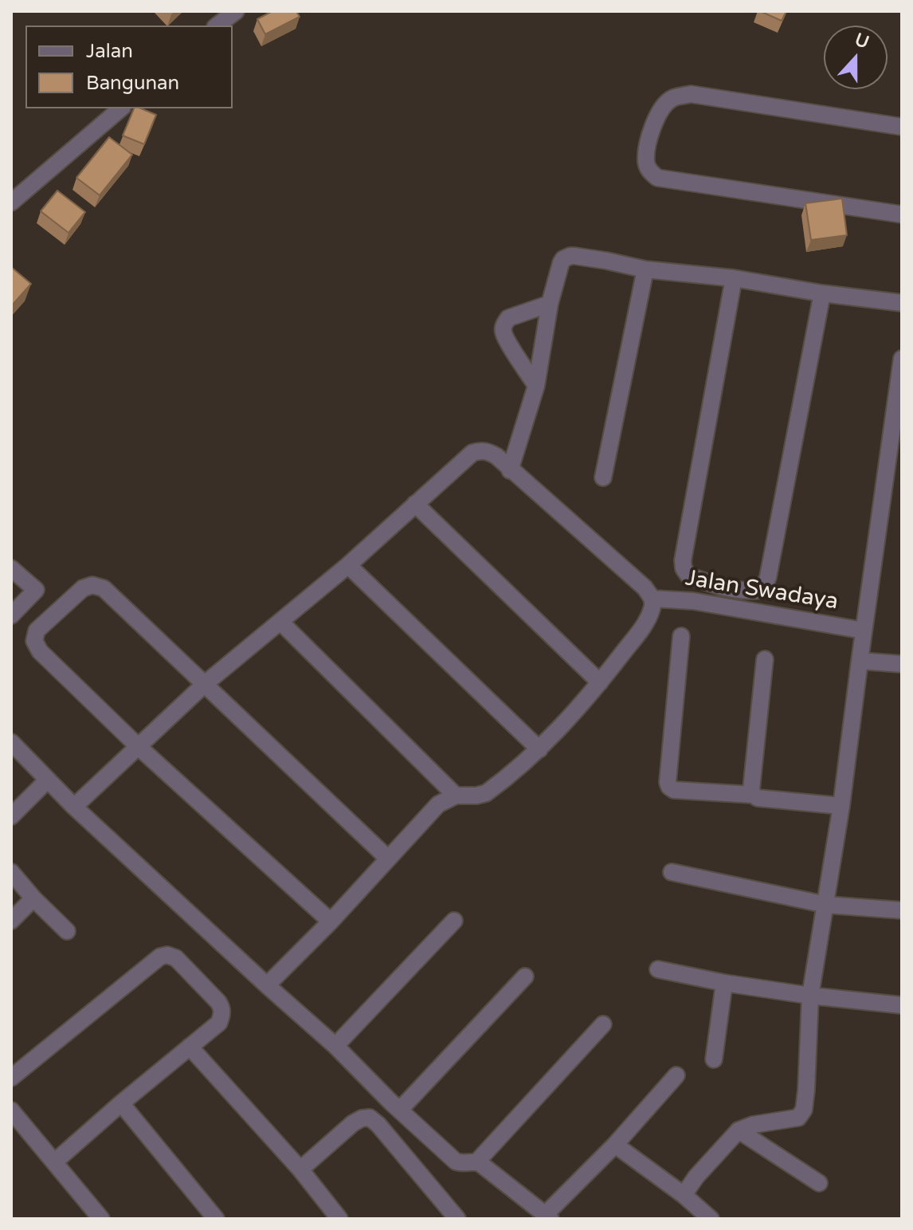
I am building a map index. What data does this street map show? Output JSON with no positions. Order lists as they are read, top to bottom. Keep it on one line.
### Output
{"streets":{"street":["Jalan Swadaya"]},"legend":["Jalan","Bangunan"],"north":"top"}
